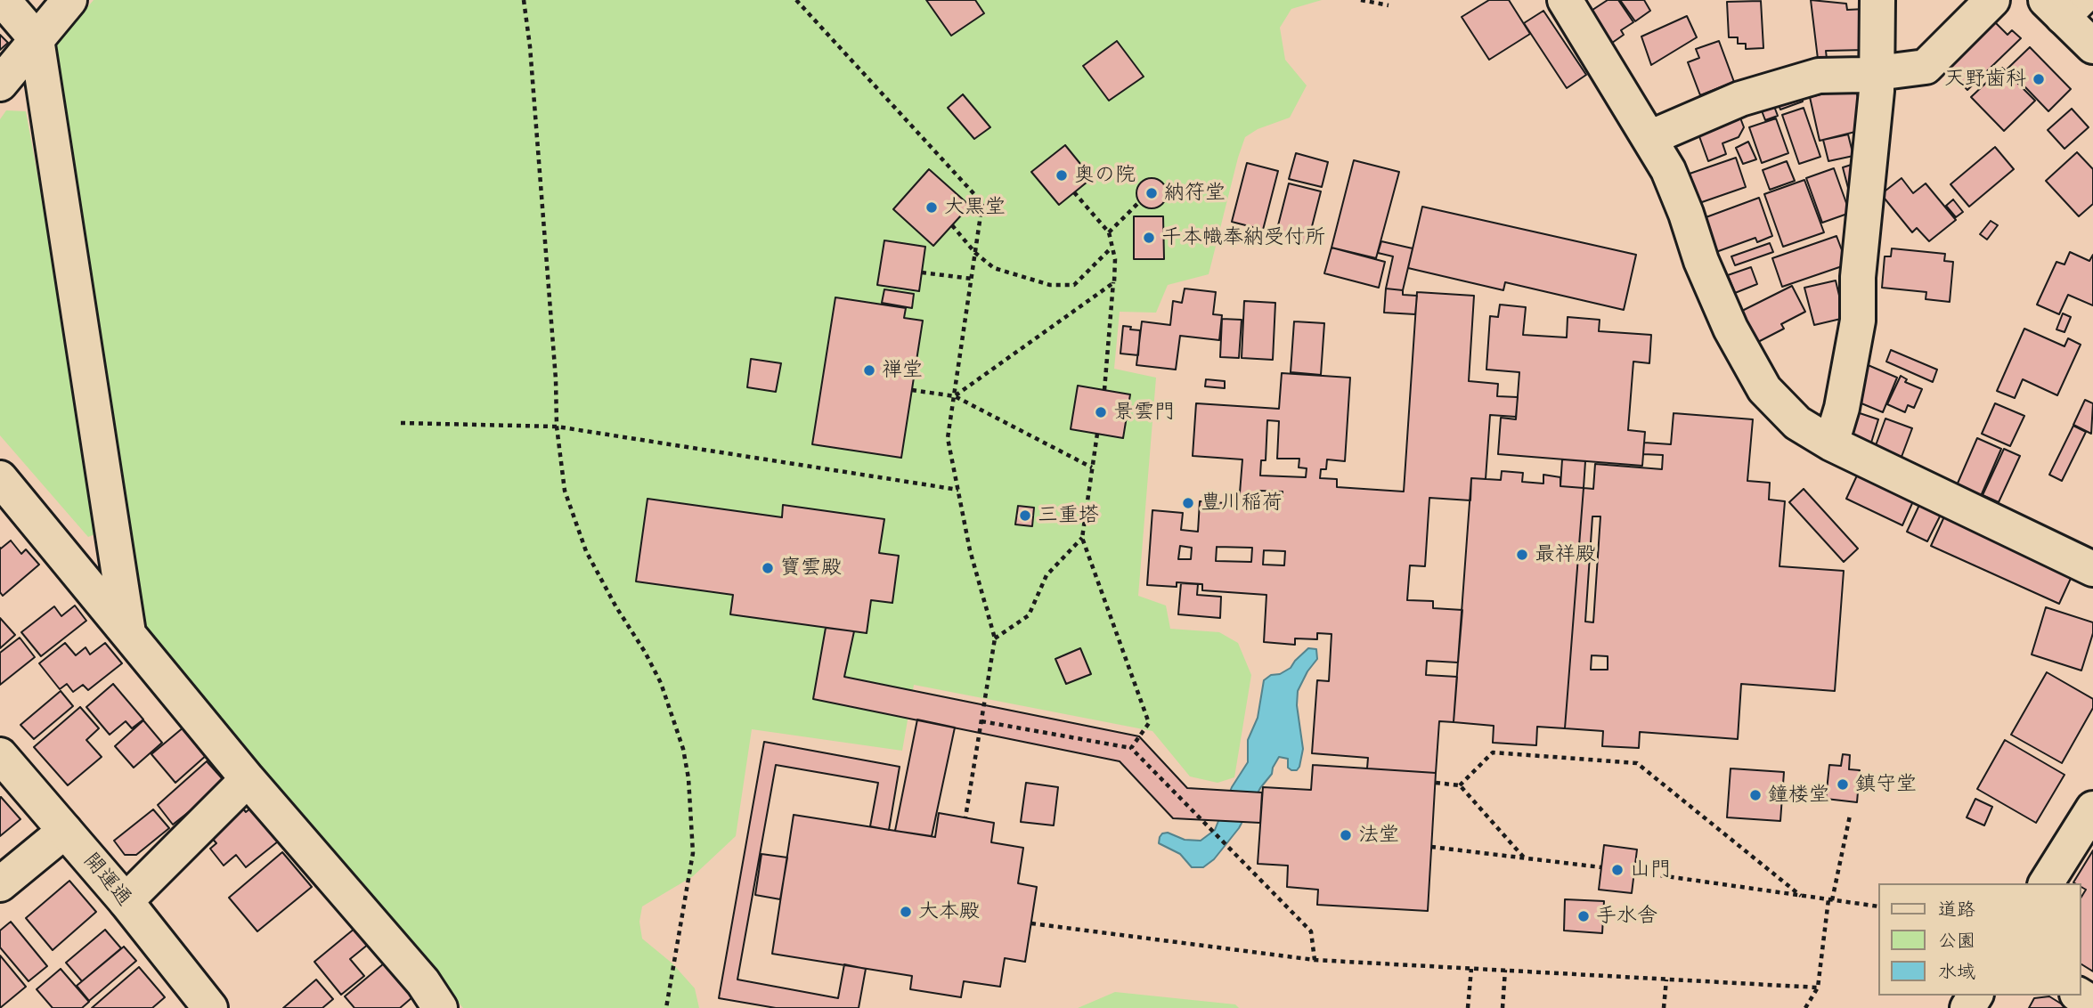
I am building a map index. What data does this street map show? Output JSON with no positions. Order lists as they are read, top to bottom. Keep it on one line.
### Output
{"streets":{"street":["開運通"]},"places":["天野歯科","奥の院","納符堂","大黒堂","千本幟奉納受付所","禅堂","景雲門","豊川稲荷","三重塔","最祥殿","寶雲殿","鎮守堂","鐘楼堂","法堂","山門","大本殿","手水舎"],"legend":["道路","公園","水域"]}
